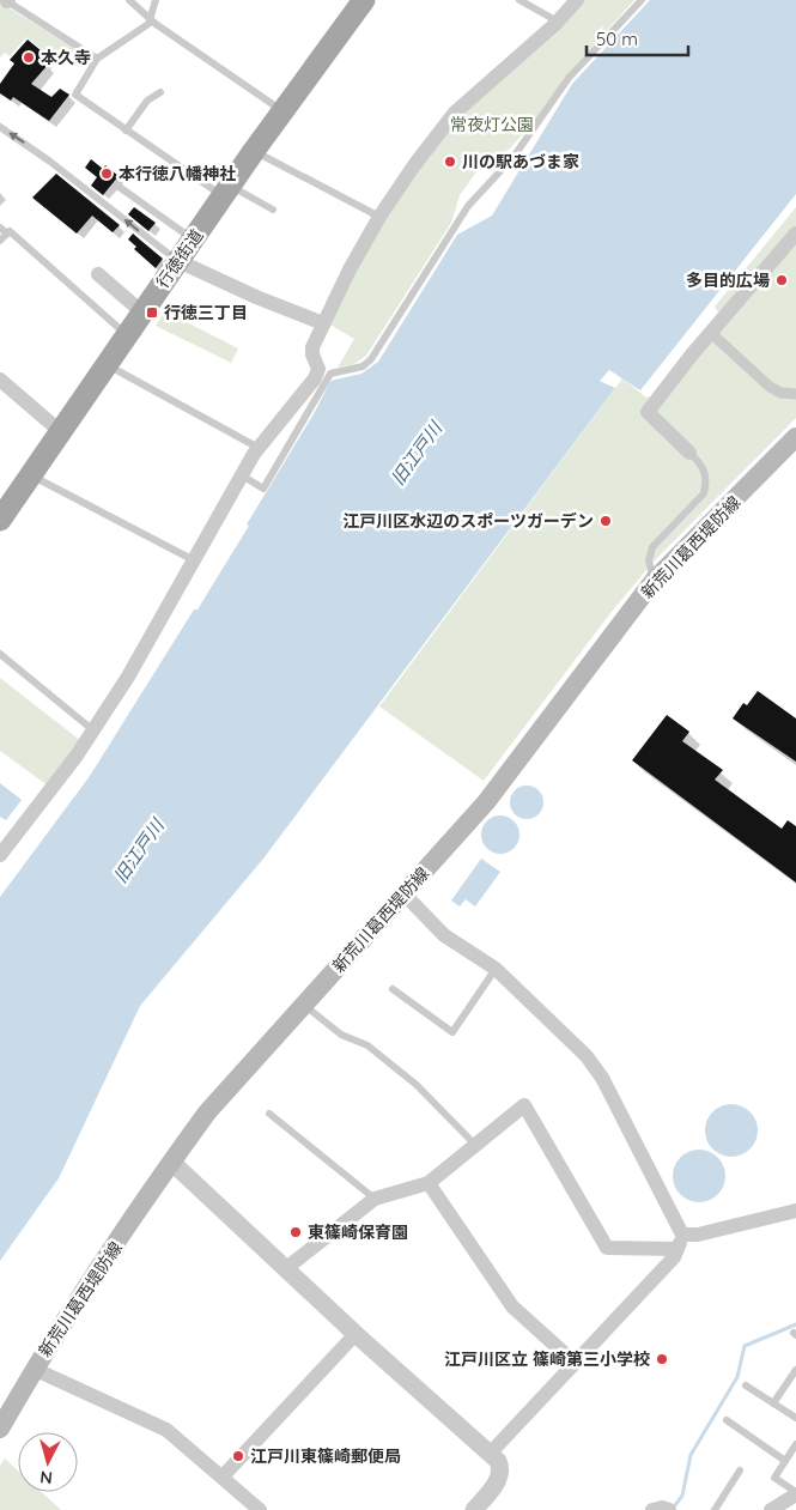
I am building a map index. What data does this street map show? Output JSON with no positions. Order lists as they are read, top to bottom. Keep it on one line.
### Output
{"streets":{"main road":["行徳街道","新荒川葛西堤防線"]},"water":["旧江戸川"],"parks":["常夜灯公園"],"places":{"other":["本久寺","川の駅あづま家","本行徳八幡神社","多目的広場","江戸川区水辺のスポーツガーデン","東篠崎保育園","江戸川区立 篠崎第三小学校","江戸川東篠崎郵便局"],"transit":["行徳三丁目"]},"scale_bar":"50 m","north":"bottom"}
